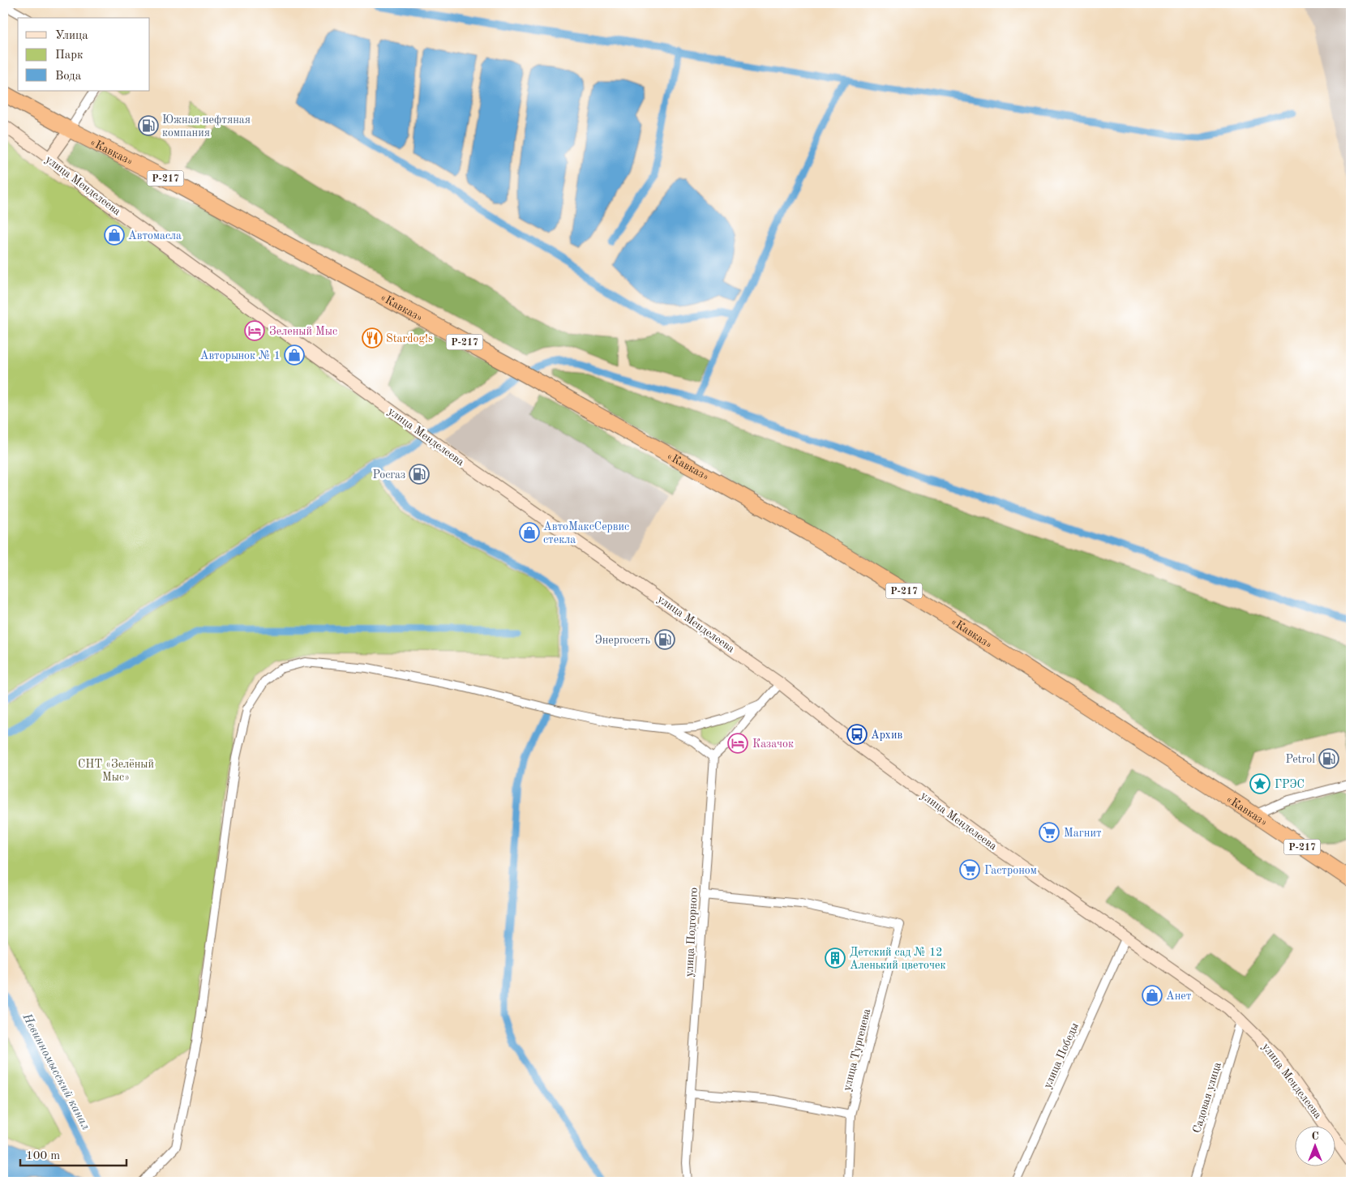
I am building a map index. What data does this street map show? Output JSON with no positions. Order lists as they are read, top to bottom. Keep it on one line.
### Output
{"streets":{"highway":["«Кавказ»","Р-217"],"main road":["улица Менделеева"],"street":["улица Подгорного","улица Тургенева","улица Победы","Садовая улица"]},"crossings":[["улица Менделеева","улица Победы"],["улица Менделеева","Садовая улица"],["улица Подгорного","улица Тургенева"]],"water":["Невинномысский канал"],"parks":["СНТ «Зелёный Мыс»"],"places":{"fuel station":["Южная нефтяная компания","Росгаз","Энергосеть","Petrol"],"shop":["Автомасла","Авторынок № 1","АвтоМаксСервис стекла","Анет"],"hotel":["Зеленый Мыс","Казачок"],"restaurant":["Stardog!s"],"bus stop":["Архив"],"place":["ГРЭС"],"supermarket":["Магнит","Гастроном"],"building":["Детский сад № 12 Аленький цветочек"]},"legend":["Улица","Парк","Вода"],"scale_bar":"100 m","north":"top"}
